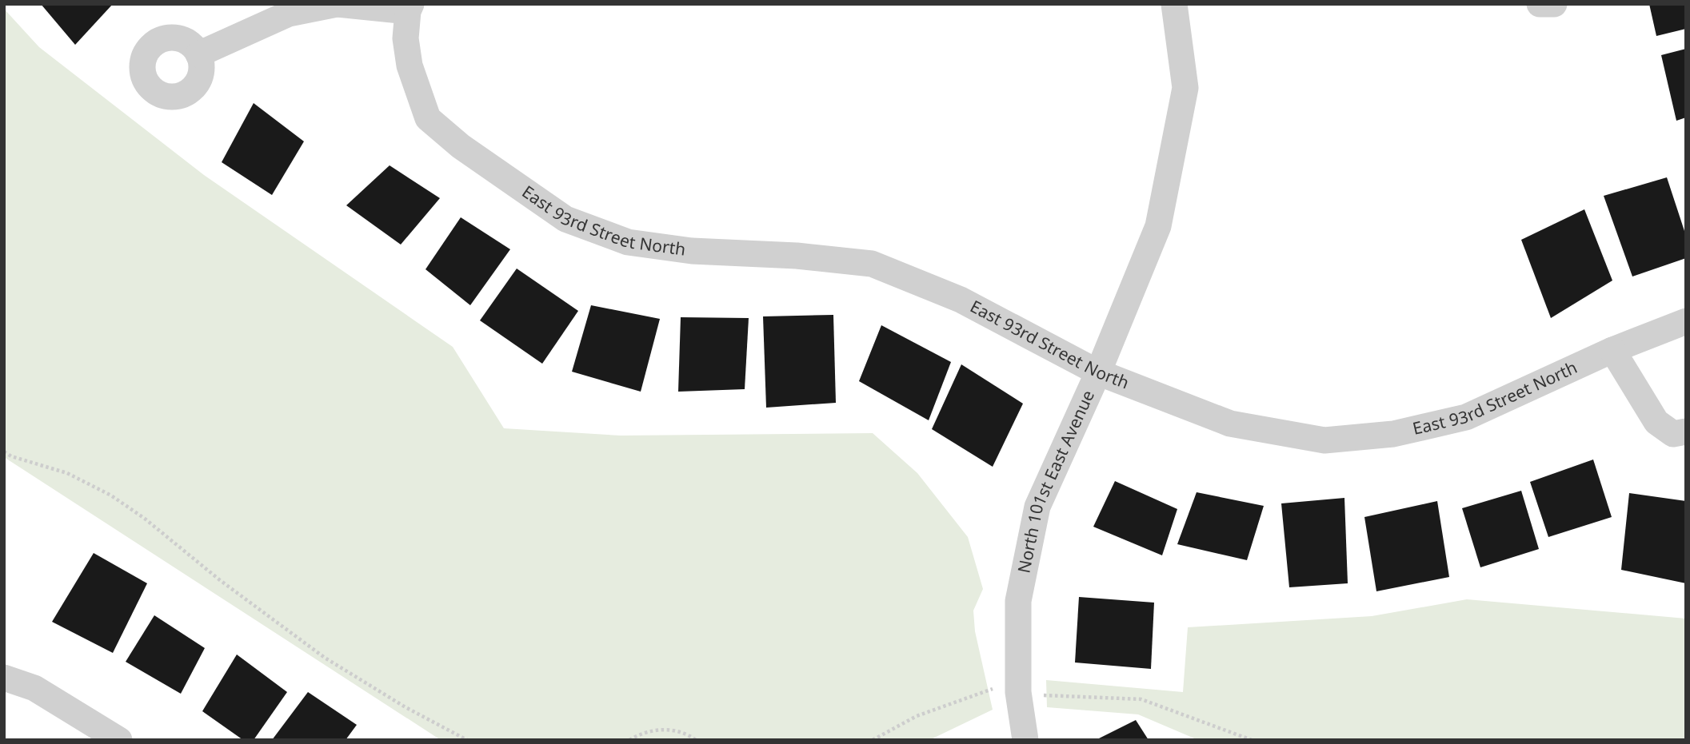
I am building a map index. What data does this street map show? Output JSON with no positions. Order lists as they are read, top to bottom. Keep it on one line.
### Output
{"streets":{"street":["East 93rd Street North","North 101st East Avenue"]},"crossings":[["East 93rd Street North","North 101st East Avenue"]]}
